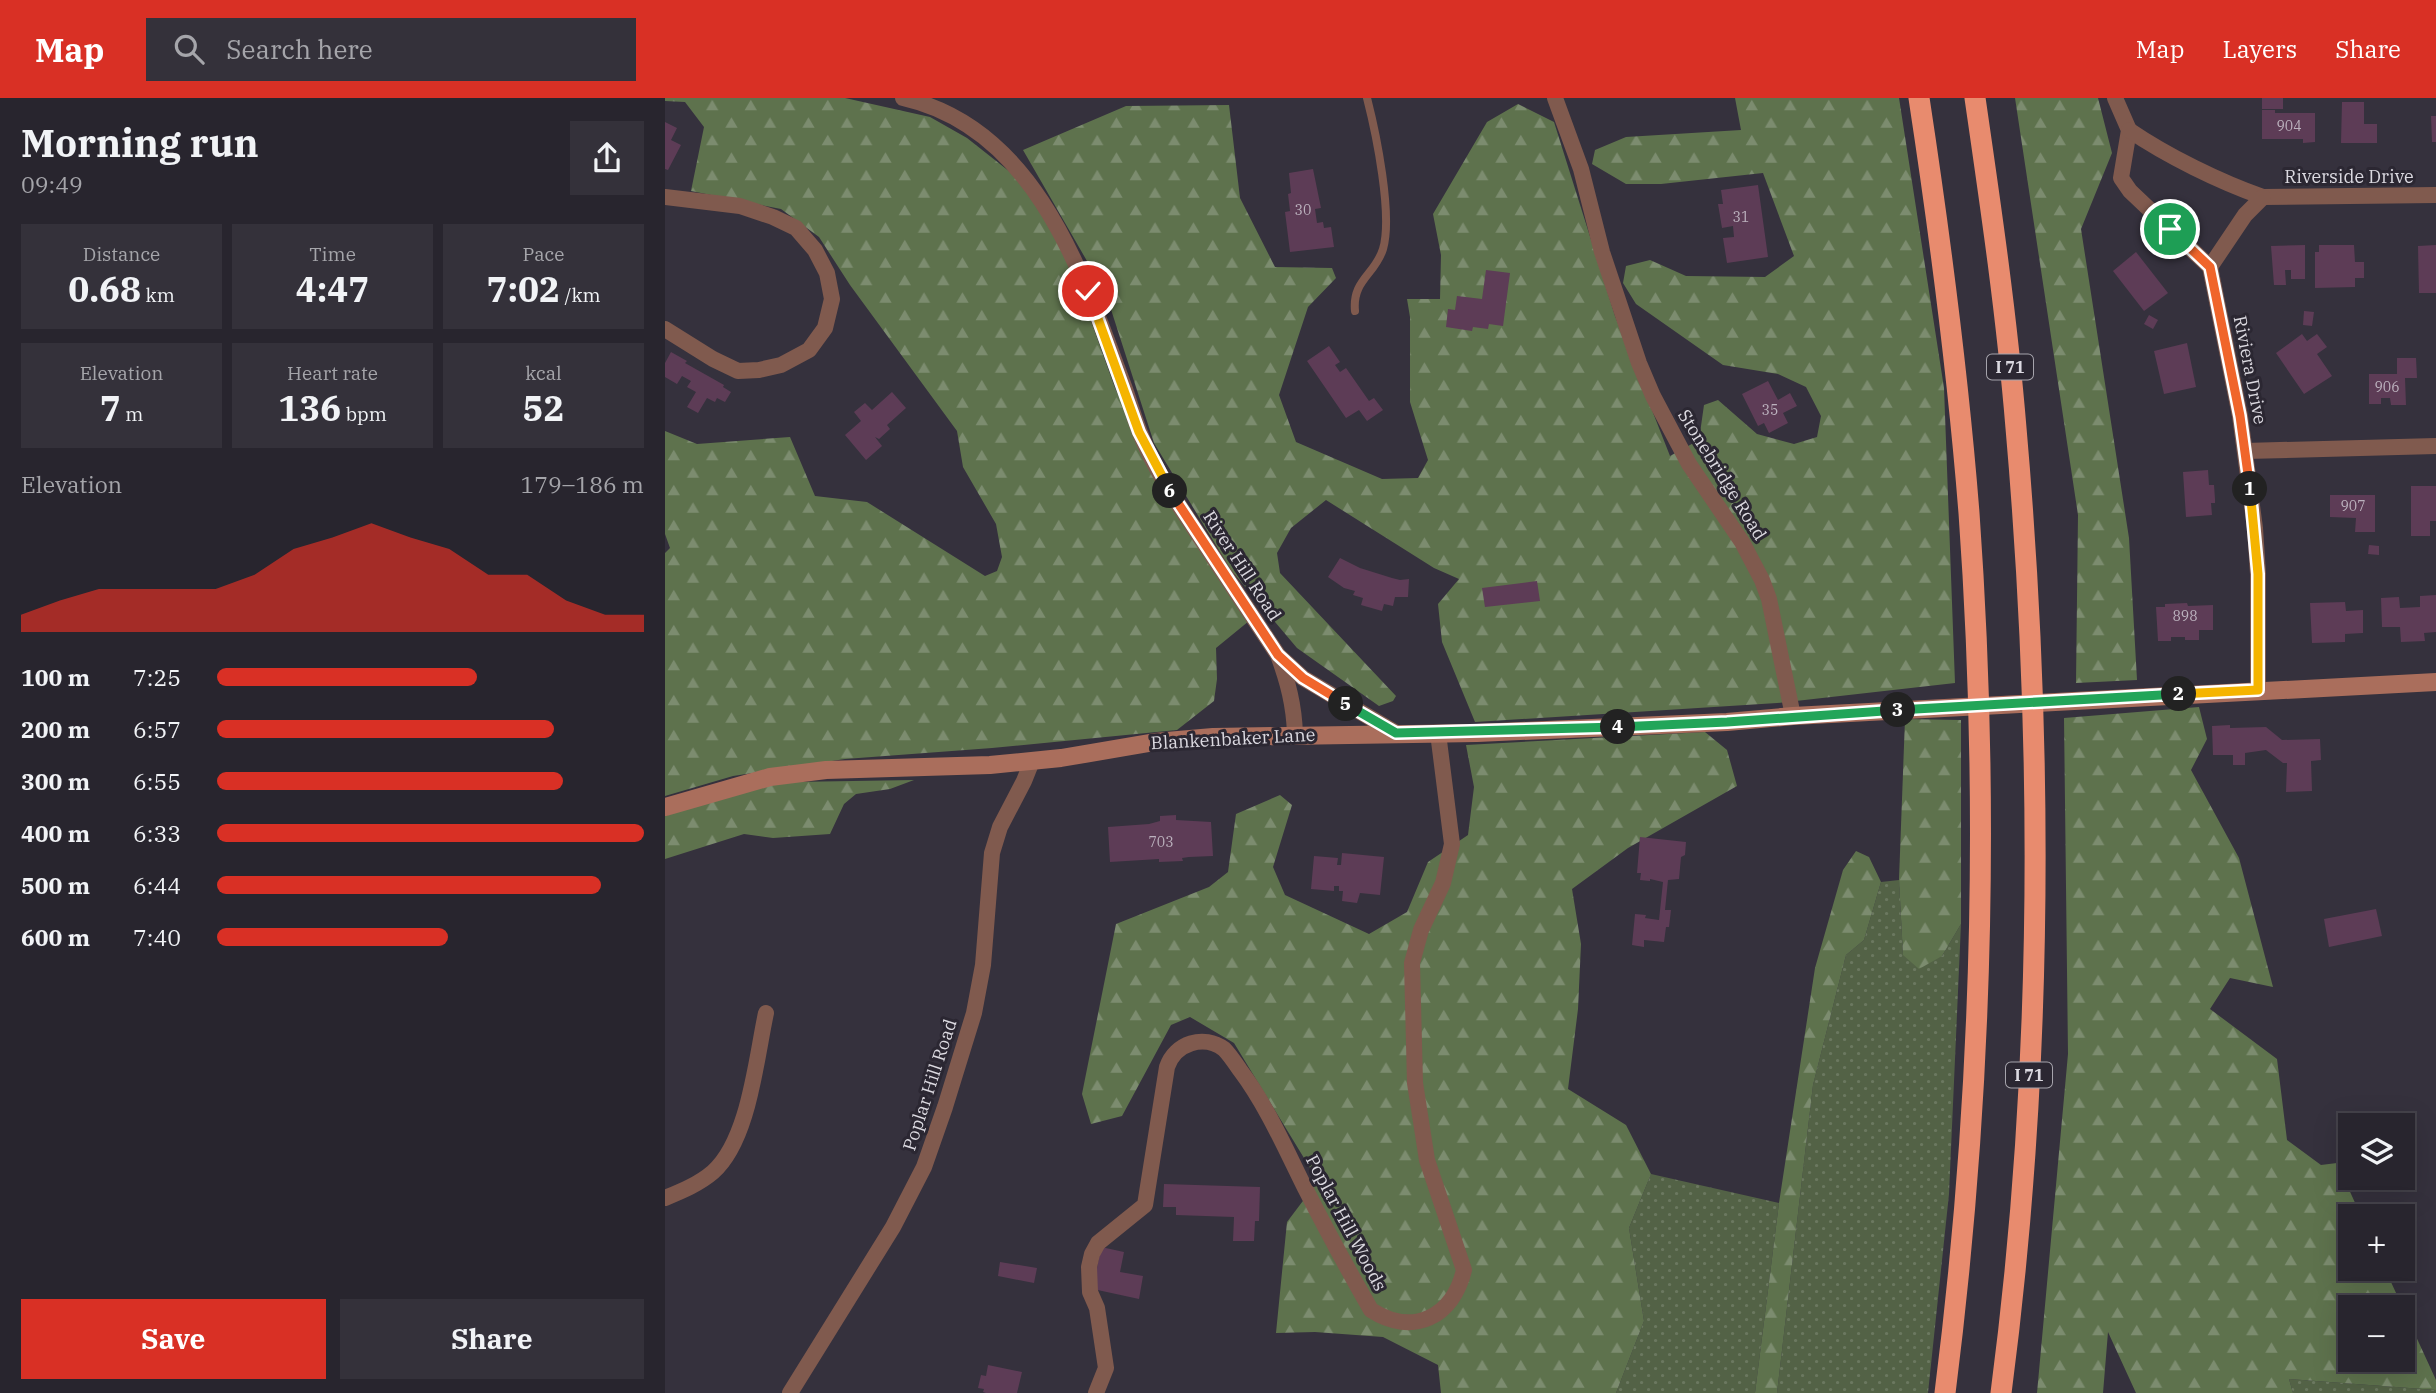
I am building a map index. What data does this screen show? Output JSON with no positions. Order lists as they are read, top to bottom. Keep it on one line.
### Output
{"streets":{"highway":["I 71"],"street":["Riverside Drive","Riviera Drive","Stonebridge Road","River Hill Road","Blankenbaker Lane","Poplar Hill Road","Poplar Hill Woods"]},"crossings":[["Riverside Drive","Riviera Drive"],["Riviera Drive","Blankenbaker Lane"],["Stonebridge Road","Blankenbaker Lane"],["River Hill Road","Blankenbaker Lane"],["Blankenbaker Lane","Poplar Hill Road"],["Blankenbaker Lane","Poplar Hill Woods"]],"house_numbers":["904","30","31","906","35","907","898","703"],"page":{"header":"Map","search":"Search here","nav":["Map","Layers","Share"],"heading":["Morning run","09:49"],"stats":[["Distance","0.68 km"],["Time","4:47"],["Pace","7:02 /km"],["Elevation","7 m"],["Heart rate","136 bpm"],["kcal","52"]],"chart":["Elevation","179–186 m"],"pins":["1","6","2","5","3","4"],"list":[{"name":"100 m","note":"7:25"},{"name":"200 m","note":"6:57"},{"name":"300 m","note":"6:55"},{"name":"400 m","note":"6:33"},{"name":"500 m","note":"6:44"},{"name":"600 m","note":"7:40"}],"map_buttons":["+","−"],"buttons":["Save","Share"]}}
